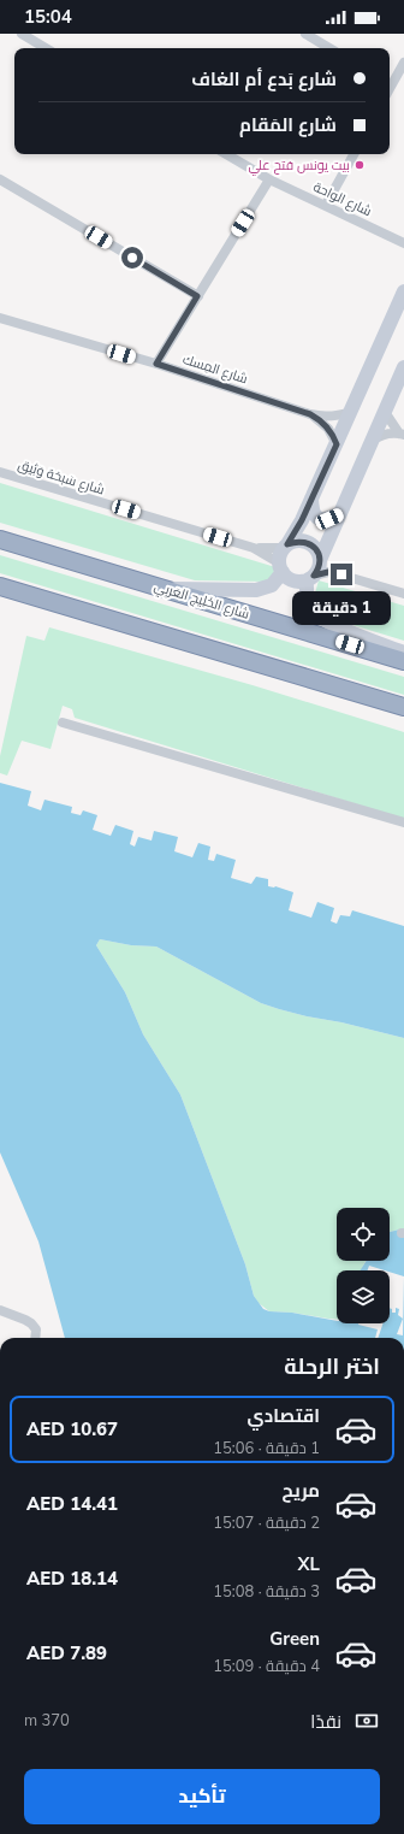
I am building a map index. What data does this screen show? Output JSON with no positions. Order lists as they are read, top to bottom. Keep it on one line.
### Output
{"streets":{"highway":["شارع الخَلِيج العَربِي"],"street":["شارع الواحة","شارع المِسك","شارع سَبخة وَثِيق"]},"places":["بيت يونس فتح علي"],"page":{"status":"15:04","banner":["شارع بَدع أم الغاف","شارع المَقام"],"bubble":"1 دقيقة","heading":"اختر الرحلة","list":[{"name":"اقتصادي","note":"1 دقيقة · 15:06","value":"AED 10.67"},{"name":"مريح","note":"2 دقيقة · 15:07","value":"AED 14.41"},{"name":"XL","note":"3 دقيقة · 15:08","value":"AED 18.14"},{"name":"Green","note":"4 دقيقة · 15:09","value":"AED 7.89"}],"pay":["نقدًا","370 m"],"buttons":"تأكيد"}}
